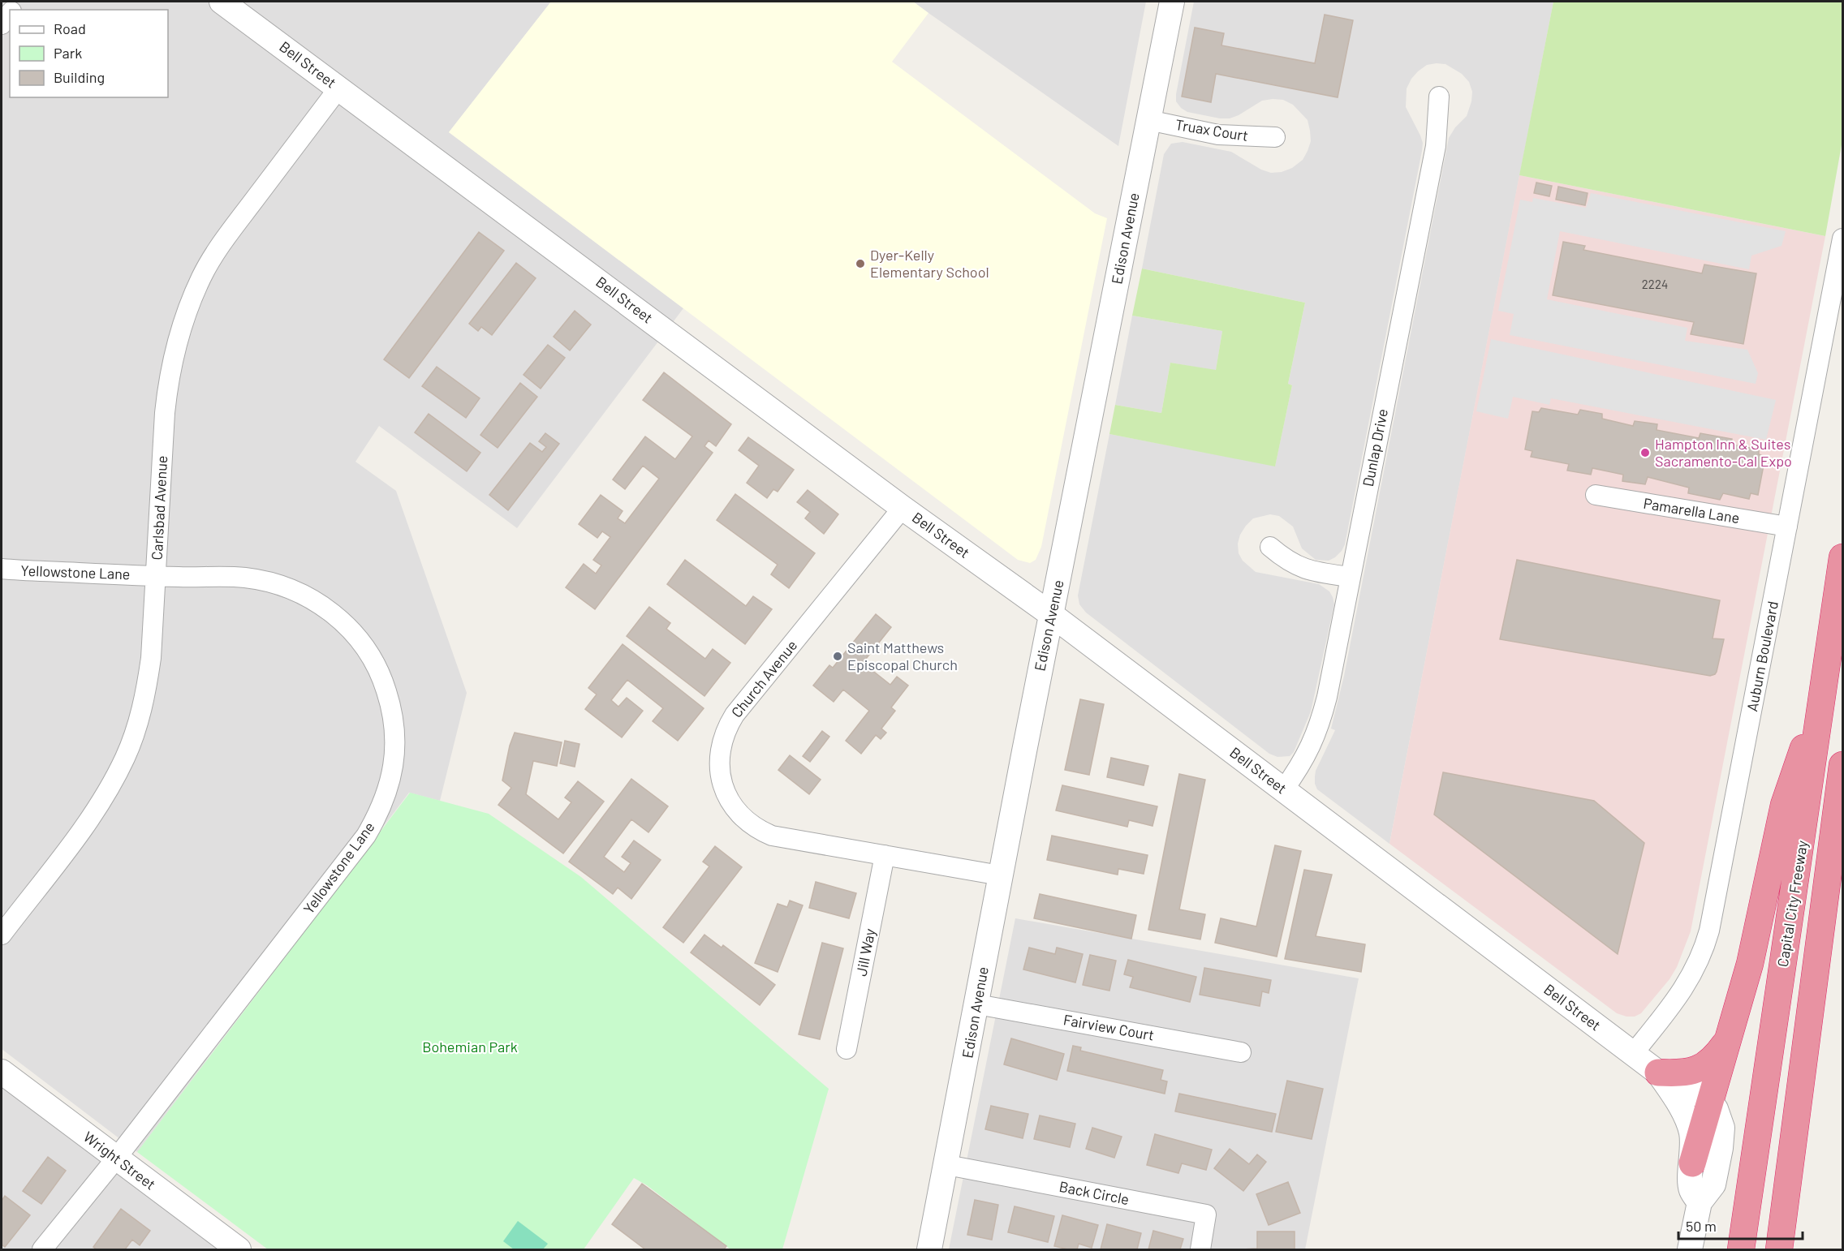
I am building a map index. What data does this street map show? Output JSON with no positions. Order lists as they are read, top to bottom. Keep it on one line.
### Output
{"streets":{"highway":["Capital City Freeway"],"street":["Bell Street","Truax Court","Edison Avenue","Dunlap Drive","Carlsbad Avenue","Pamarella Lane","Yellowstone Lane","Auburn Boulevard","Church Avenue","Jill Way","Fairview Court","Wright Street","Back Circle"]},"crossings":[["Bell Street","Edison Avenue"],["Bell Street","Dunlap Drive"],["Bell Street","Carlsbad Avenue"],["Bell Street","Auburn Boulevard"],["Bell Street","Church Avenue"],["Truax Court","Edison Avenue"],["Edison Avenue","Church Avenue"],["Edison Avenue","Fairview Court"],["Edison Avenue","Back Circle"],["Carlsbad Avenue","Yellowstone Lane"],["Pamarella Lane","Auburn Boulevard"],["Yellowstone Lane","Wright Street"],["Church Avenue","Jill Way"]],"parks":["Bohemian Park"],"places":["Dyer-Kelly Elementary School","Hampton Inn & Suites Sacramento-Cal Expo","Saint Matthews Episcopal Church"],"house_numbers":["2224"],"legend":["Road","Park","Building"],"scale_bar":"50 m"}
